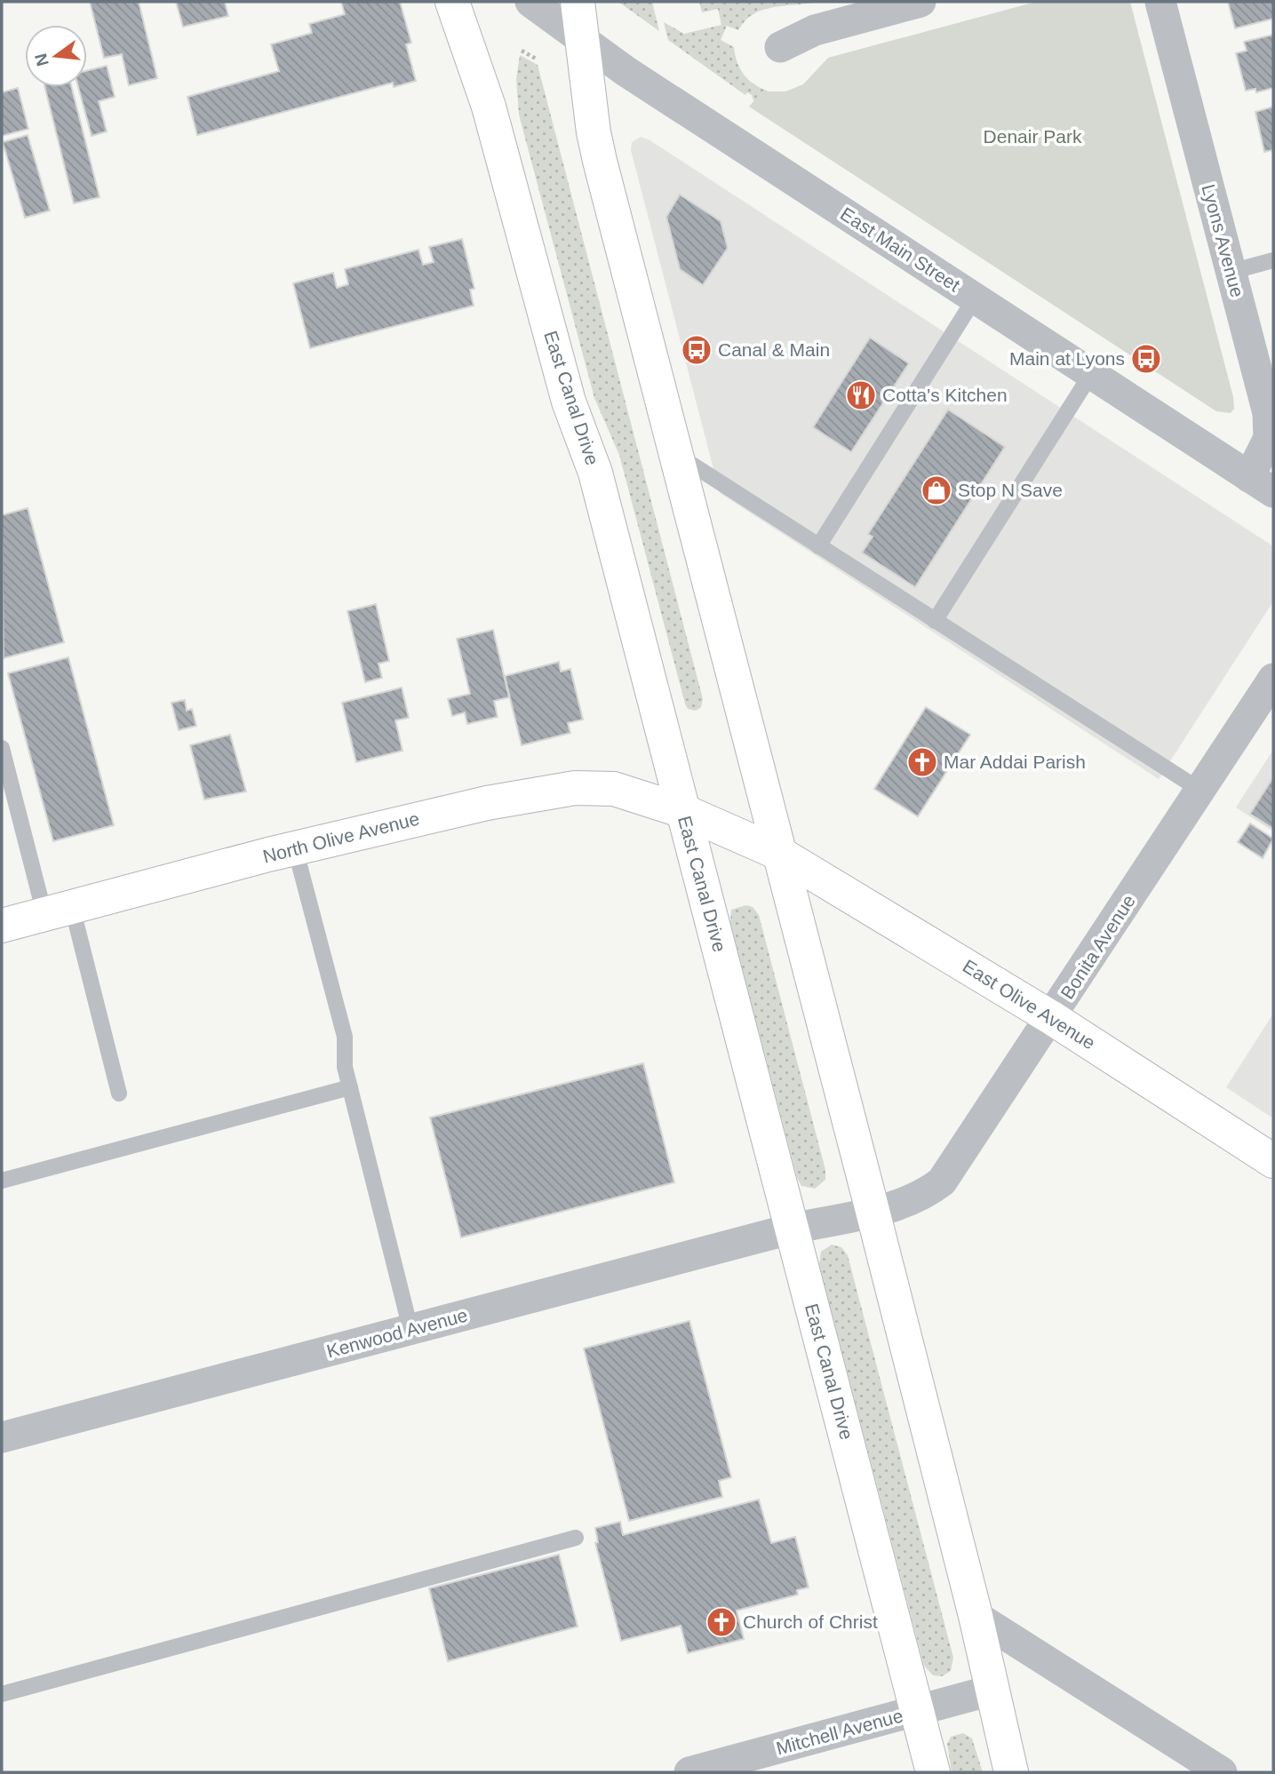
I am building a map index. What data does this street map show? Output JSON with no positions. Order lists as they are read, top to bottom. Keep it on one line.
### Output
{"streets":{"main road":["East Canal Drive","North Olive Avenue","East Olive Avenue"],"street":["Lyons Avenue","East Main Street","Bonita Avenue","Kenwood Avenue","Mitchell Avenue"]},"crossings":[["Lyons Avenue","East Main Street"],["East Canal Drive","North Olive Avenue"],["East Canal Drive","Bonita Avenue"],["East Canal Drive","Kenwood Avenue"],["East Canal Drive","Mitchell Avenue"],["North Olive Avenue","East Olive Avenue"],["Bonita Avenue","East Olive Avenue"],["Bonita Avenue","Kenwood Avenue"]],"parks":["Denair Park"],"places":{"bus stop":["Canal & Main","Main at Lyons"],"restaurant":["Cotta's Kitchen"],"shop":["Stop N Save"],"church":["Mar Addai Parish","Church of Christ"]},"north":"left"}
